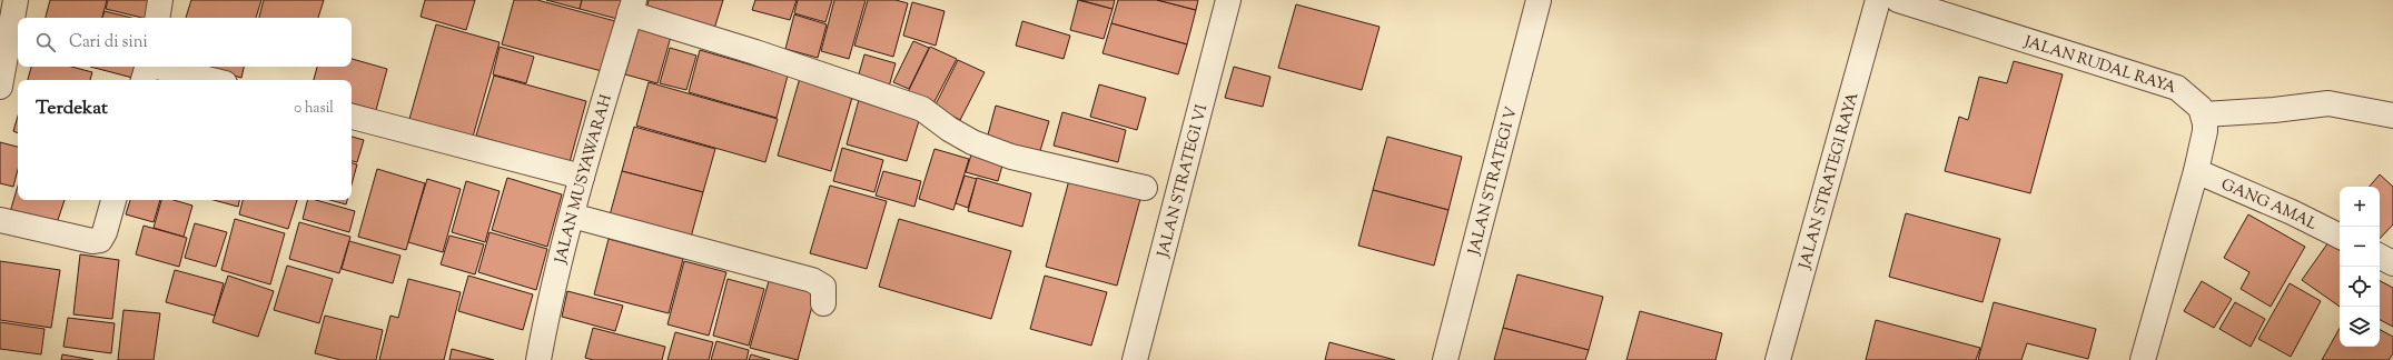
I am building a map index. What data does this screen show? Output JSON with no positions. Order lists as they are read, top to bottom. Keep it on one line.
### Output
{"streets":{"street":["JALAN RUDAL RAYA","JALAN MUSYAWARAH","JALAN STRATEGI VI","JALAN STRATEGI V","JALAN STRATEGI RAYA","GANG AMAL"]},"page":{"search":"Cari di sini","heading":["Terdekat","0 hasil"],"map_buttons":["+","−"]}}
